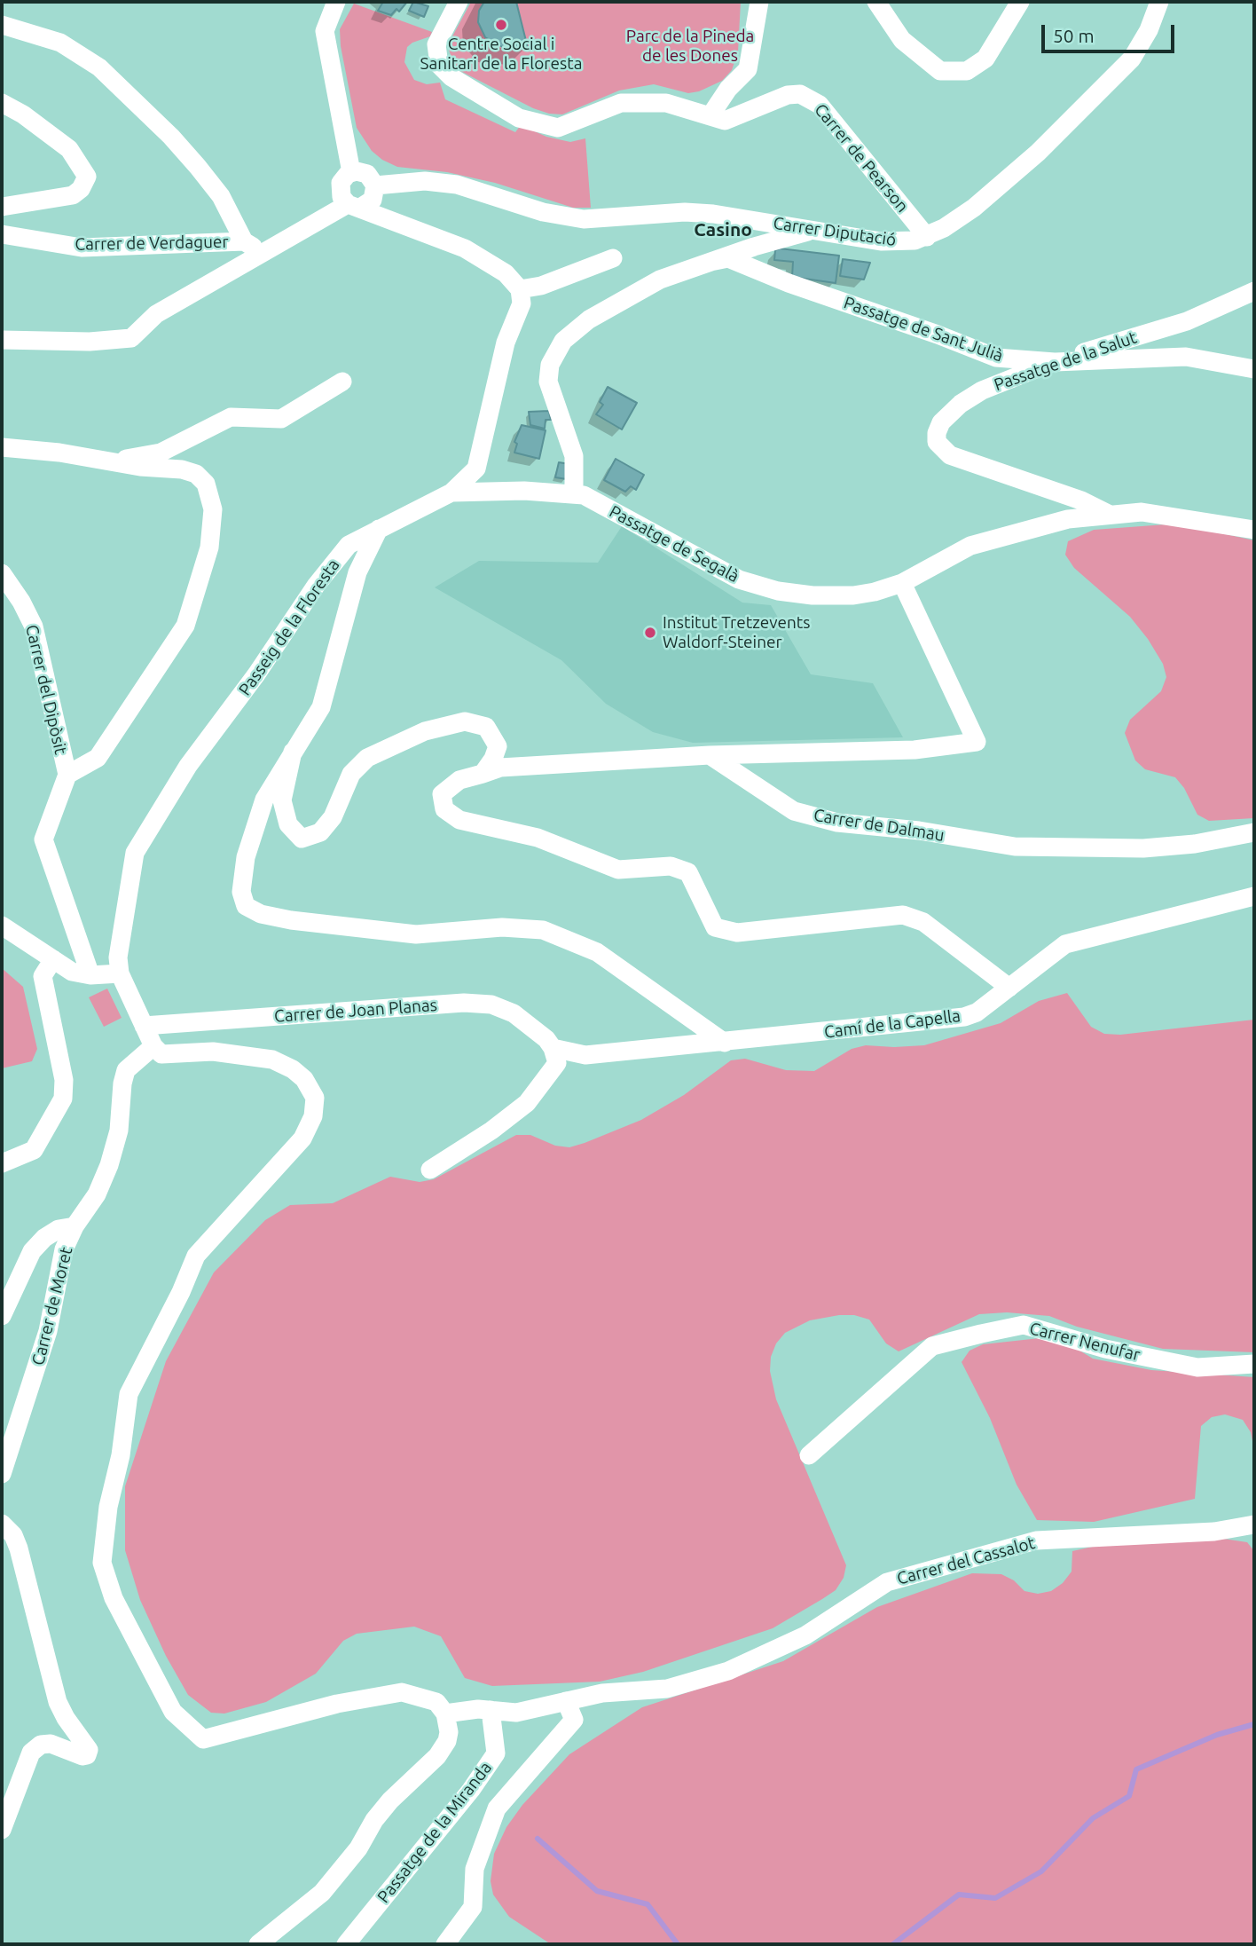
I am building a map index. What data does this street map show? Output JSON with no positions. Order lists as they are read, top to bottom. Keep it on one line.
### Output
{"streets":{"street":["Carrer de Pearson","Carrer Diputació","Carrer de Verdaguer","Passatge de Sant Julià","Passatge de la Salut","Passatge de Segalà","Passeig de la Floresta","Carrer del Dipòsit","Carrer de Dalmau","Carrer de Joan Planas","Camí de la Capella","Carrer de Moret","Carrer Nenufar","Carrer del Cassalot","Passatge de la Miranda"]},"crossings":[["Carrer de Pearson","Carrer Diputació"],["Passatge de Sant Julià","Passatge de la Salut"],["Passatge de la Salut","Passatge de Segalà"],["Passatge de Segalà","Passeig de la Floresta"],["Carrer de Joan Planas","Camí de la Capella"],["Carrer del Cassalot","Passatge de la Miranda"]],"districts":["Casino"],"parks":["Parc de la Pineda de les Dones"],"places":["Centre Social i Sanitari de la Floresta","Institut Tretzevents Waldorf-Steiner"],"scale_bar":"50 m"}
